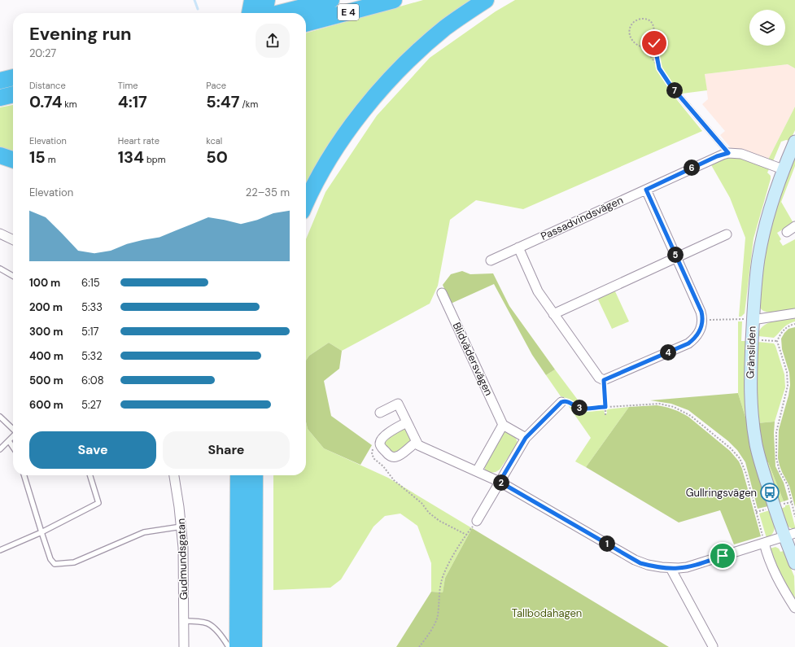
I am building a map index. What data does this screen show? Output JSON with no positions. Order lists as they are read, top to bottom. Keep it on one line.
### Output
{"streets":{"highway":["E 4"],"street":["Passadvindsvägen","Gränsliden","Blidvädersvägen","Gudmundsgatan"]},"crossings":[["Passadvindsvägen","Gränsliden"]],"parks":["Tallbodahagen"],"places":{"bus stop":["Gullringsvägen"]},"page":{"heading":["Evening run","20:27"],"stats":[["Distance","0.74 km"],["Time","4:17"],["Pace","5:47 /km"],["Elevation","15 m"],["Heart rate","134 bpm"],["kcal","50"]],"pins":["7","6","5","4","3","2","1"],"chart":["Elevation","22–35 m"],"list":[{"name":"100 m","note":"6:15"},{"name":"200 m","note":"5:33"},{"name":"300 m","note":"5:17"},{"name":"400 m","note":"5:32"},{"name":"500 m","note":"6:08"},{"name":"600 m","note":"5:27"}],"buttons":["Save","Share"]}}
